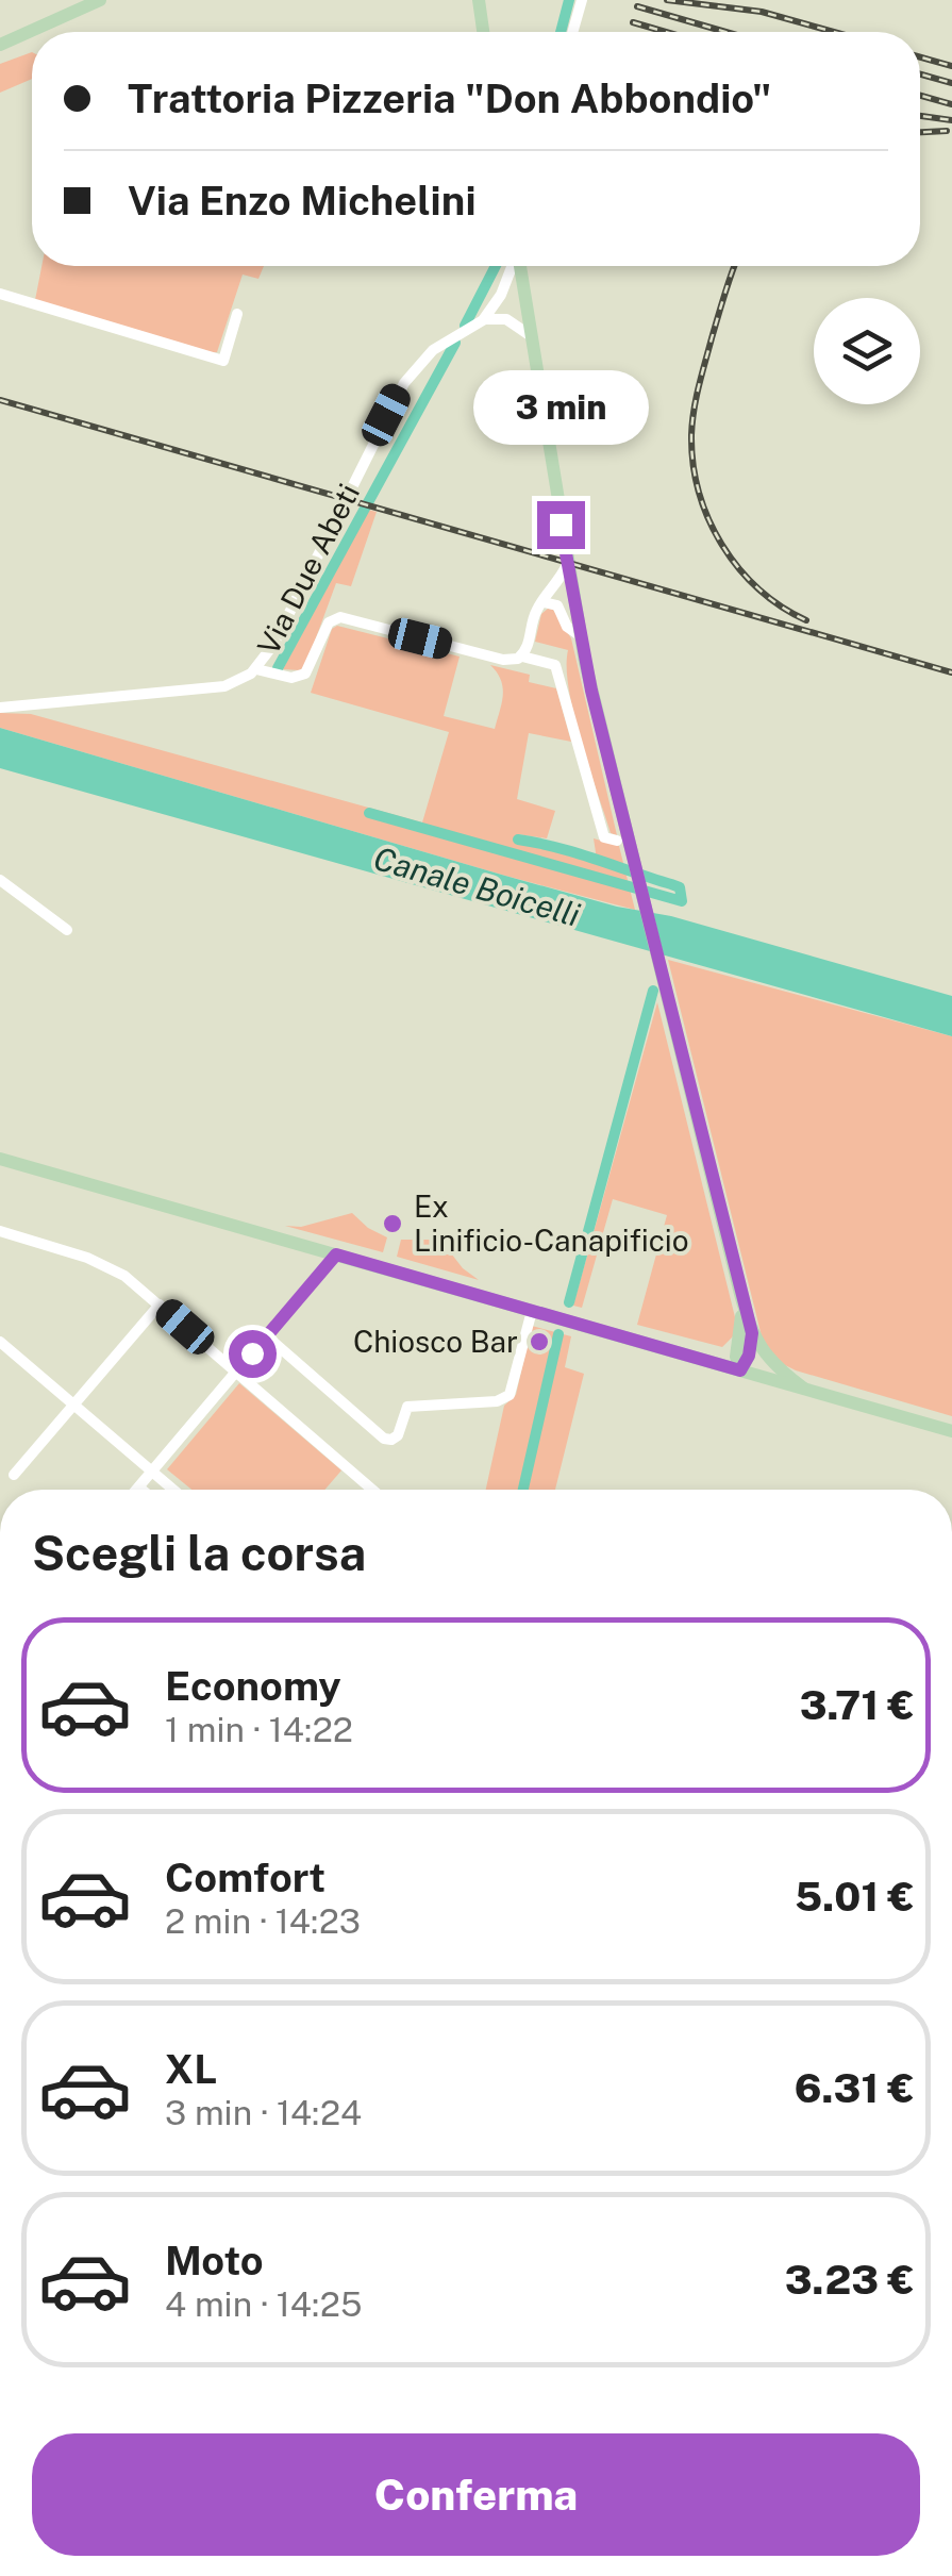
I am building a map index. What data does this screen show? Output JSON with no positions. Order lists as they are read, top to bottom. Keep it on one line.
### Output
{"streets":{"street":["Via Due Abeti"]},"water":["Canale Boicelli"],"places":["Ex Linificio-Canapificio","Chiosco Bar"],"page":{"banner":["Trattoria Pizzeria \"Don Abbondio\"","Via Enzo Michelini"],"bubble":"3 min","heading":"Scegli la corsa","list":[{"name":"Economy","note":"1 min · 14:22","value":"3.71 €"},{"name":"Comfort","note":"2 min · 14:23","value":"5.01 €"},{"name":"XL","note":"3 min · 14:24","value":"6.31 €"},{"name":"Moto","note":"4 min · 14:25","value":"3.23 €"}],"buttons":"Conferma"}}
